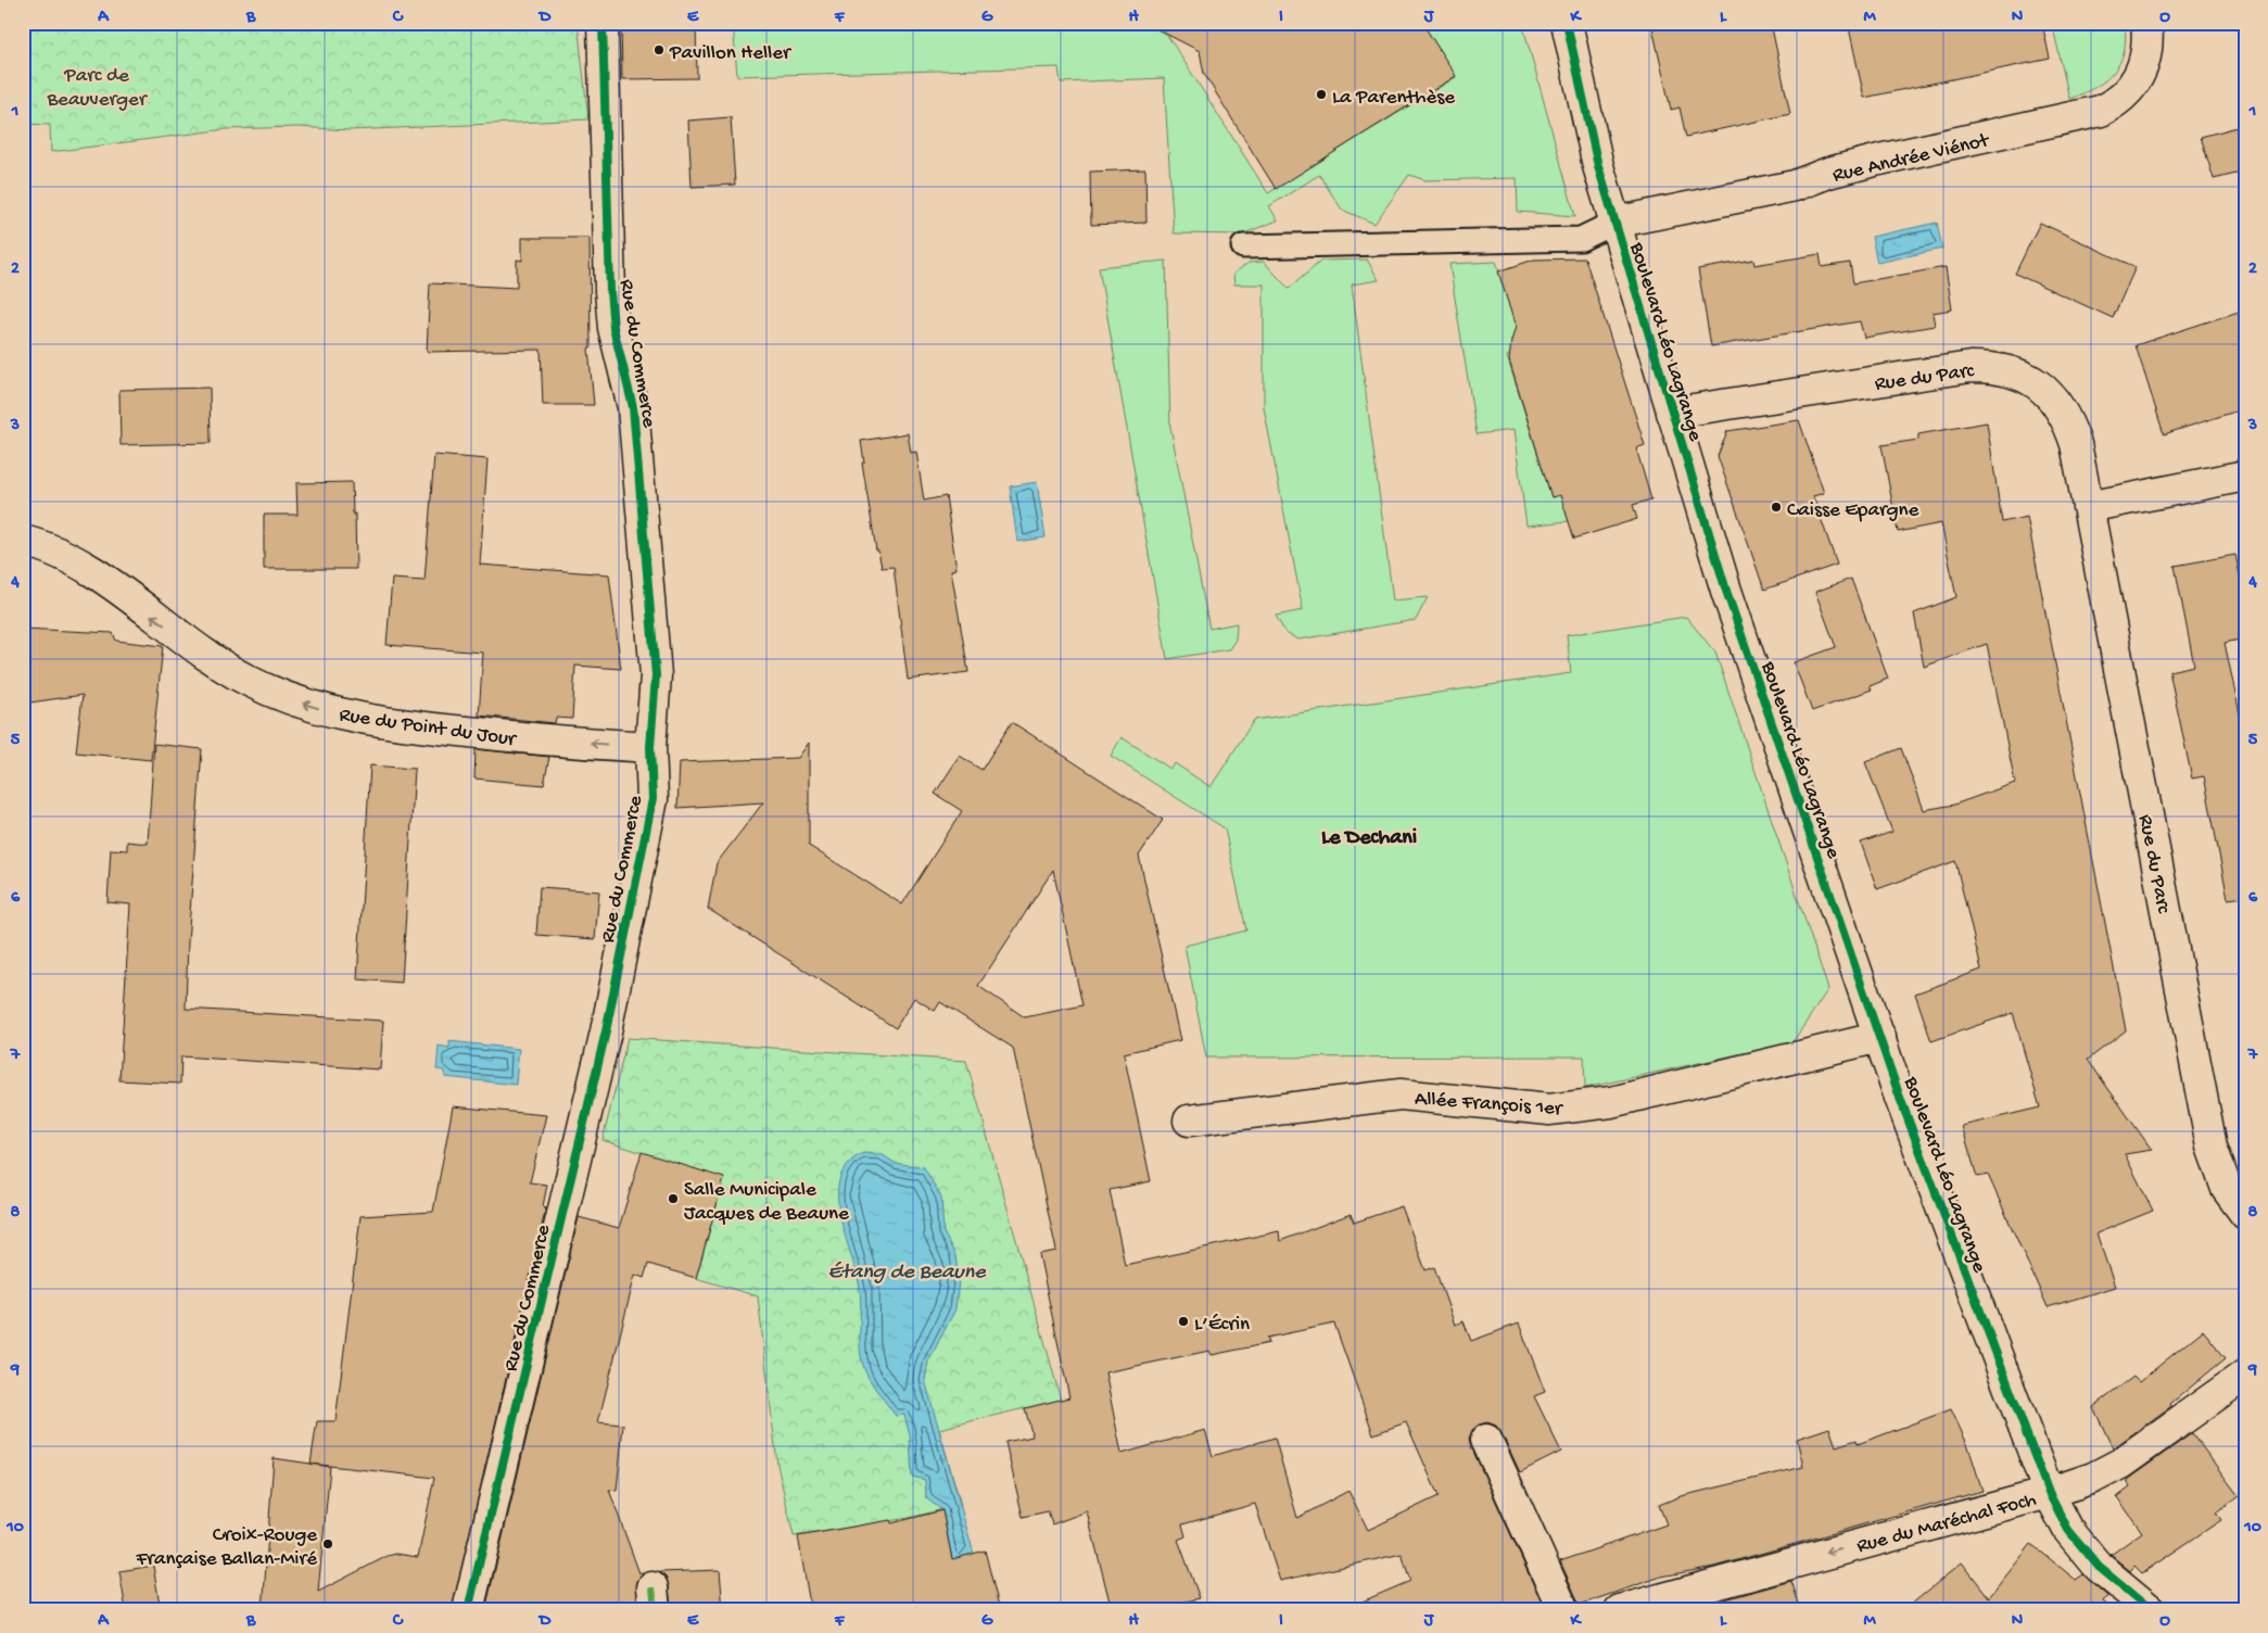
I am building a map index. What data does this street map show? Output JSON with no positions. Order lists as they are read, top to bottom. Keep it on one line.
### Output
{"streets":{"street":["Rue Andrée Viénot","Boulevard Léo Lagrange","Rue du Commerce","Rue du Parc","Rue du Point du Jour","Allée François 1er","Rue du Maréchal Foch"]},"crossings":[["Rue Andrée Viénot","Boulevard Léo Lagrange"],["Boulevard Léo Lagrange","Rue du Parc"],["Boulevard Léo Lagrange","Allée François 1er"],["Boulevard Léo Lagrange","Rue du Maréchal Foch"],["Rue du Commerce","Rue du Point du Jour"]],"one_way":["Rue du Point du Jour","Rue du Maréchal Foch"],"districts":["Le Dechani"],"water":["Étang de Beaune"],"parks":["Parc de Beauverger"],"places":["Pavillon Heller","La Parenthèse","Caisse Epargne","Salle Municipale Jacques de Beaune","L’Écrin","Croix-Rouge Française Ballan-Miré"],"grid":{"columns":["A","B","C","D","E","F","G","H","I","J","K","L","M","N","O"],"rows":["1","2","3","4","5","6","7","8","9","10"]}}
